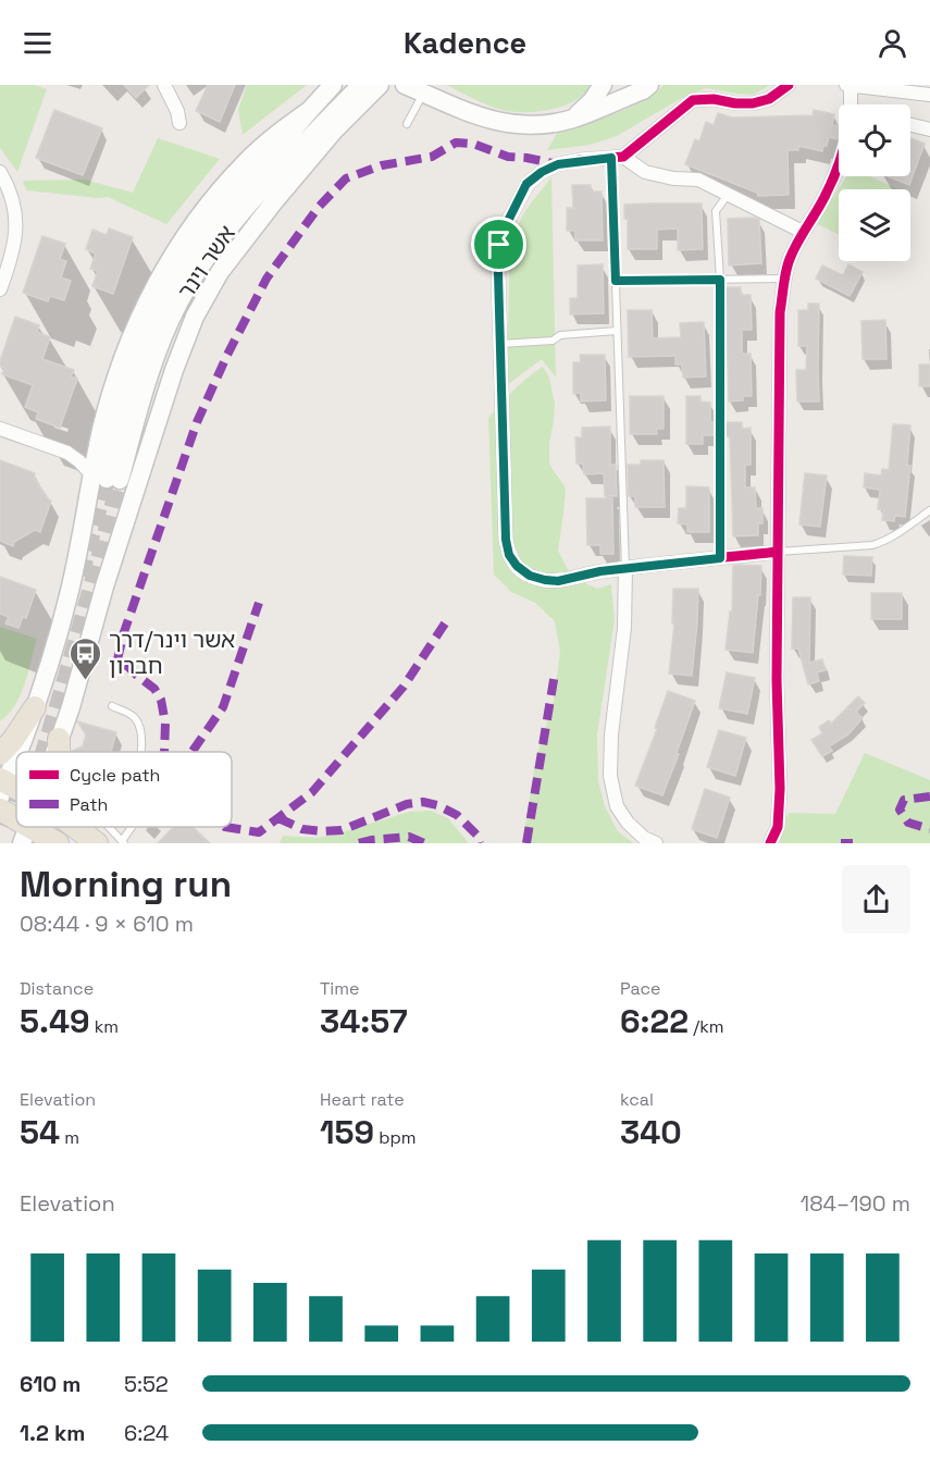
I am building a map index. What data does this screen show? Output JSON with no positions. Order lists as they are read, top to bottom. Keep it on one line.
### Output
{"streets":{"main road":["אשר וינר"]},"places":{"bus stop":["אשר וינר/דרך חברון"]},"legend":["Cycle path","Path"],"page":{"header":"Kadence","heading":["Morning run","08:44 · 9 × 610 m"],"stats":[["Distance","5.49 km"],["Time","34:57"],["Pace","6:22 /km"],["Elevation","54 m"],["Heart rate","159 bpm"],["kcal","340"]],"chart":["Elevation","184–190 m"],"list":[{"name":"610 m","note":"5:52"},{"name":"1.2 km","note":"6:24"}]}}
